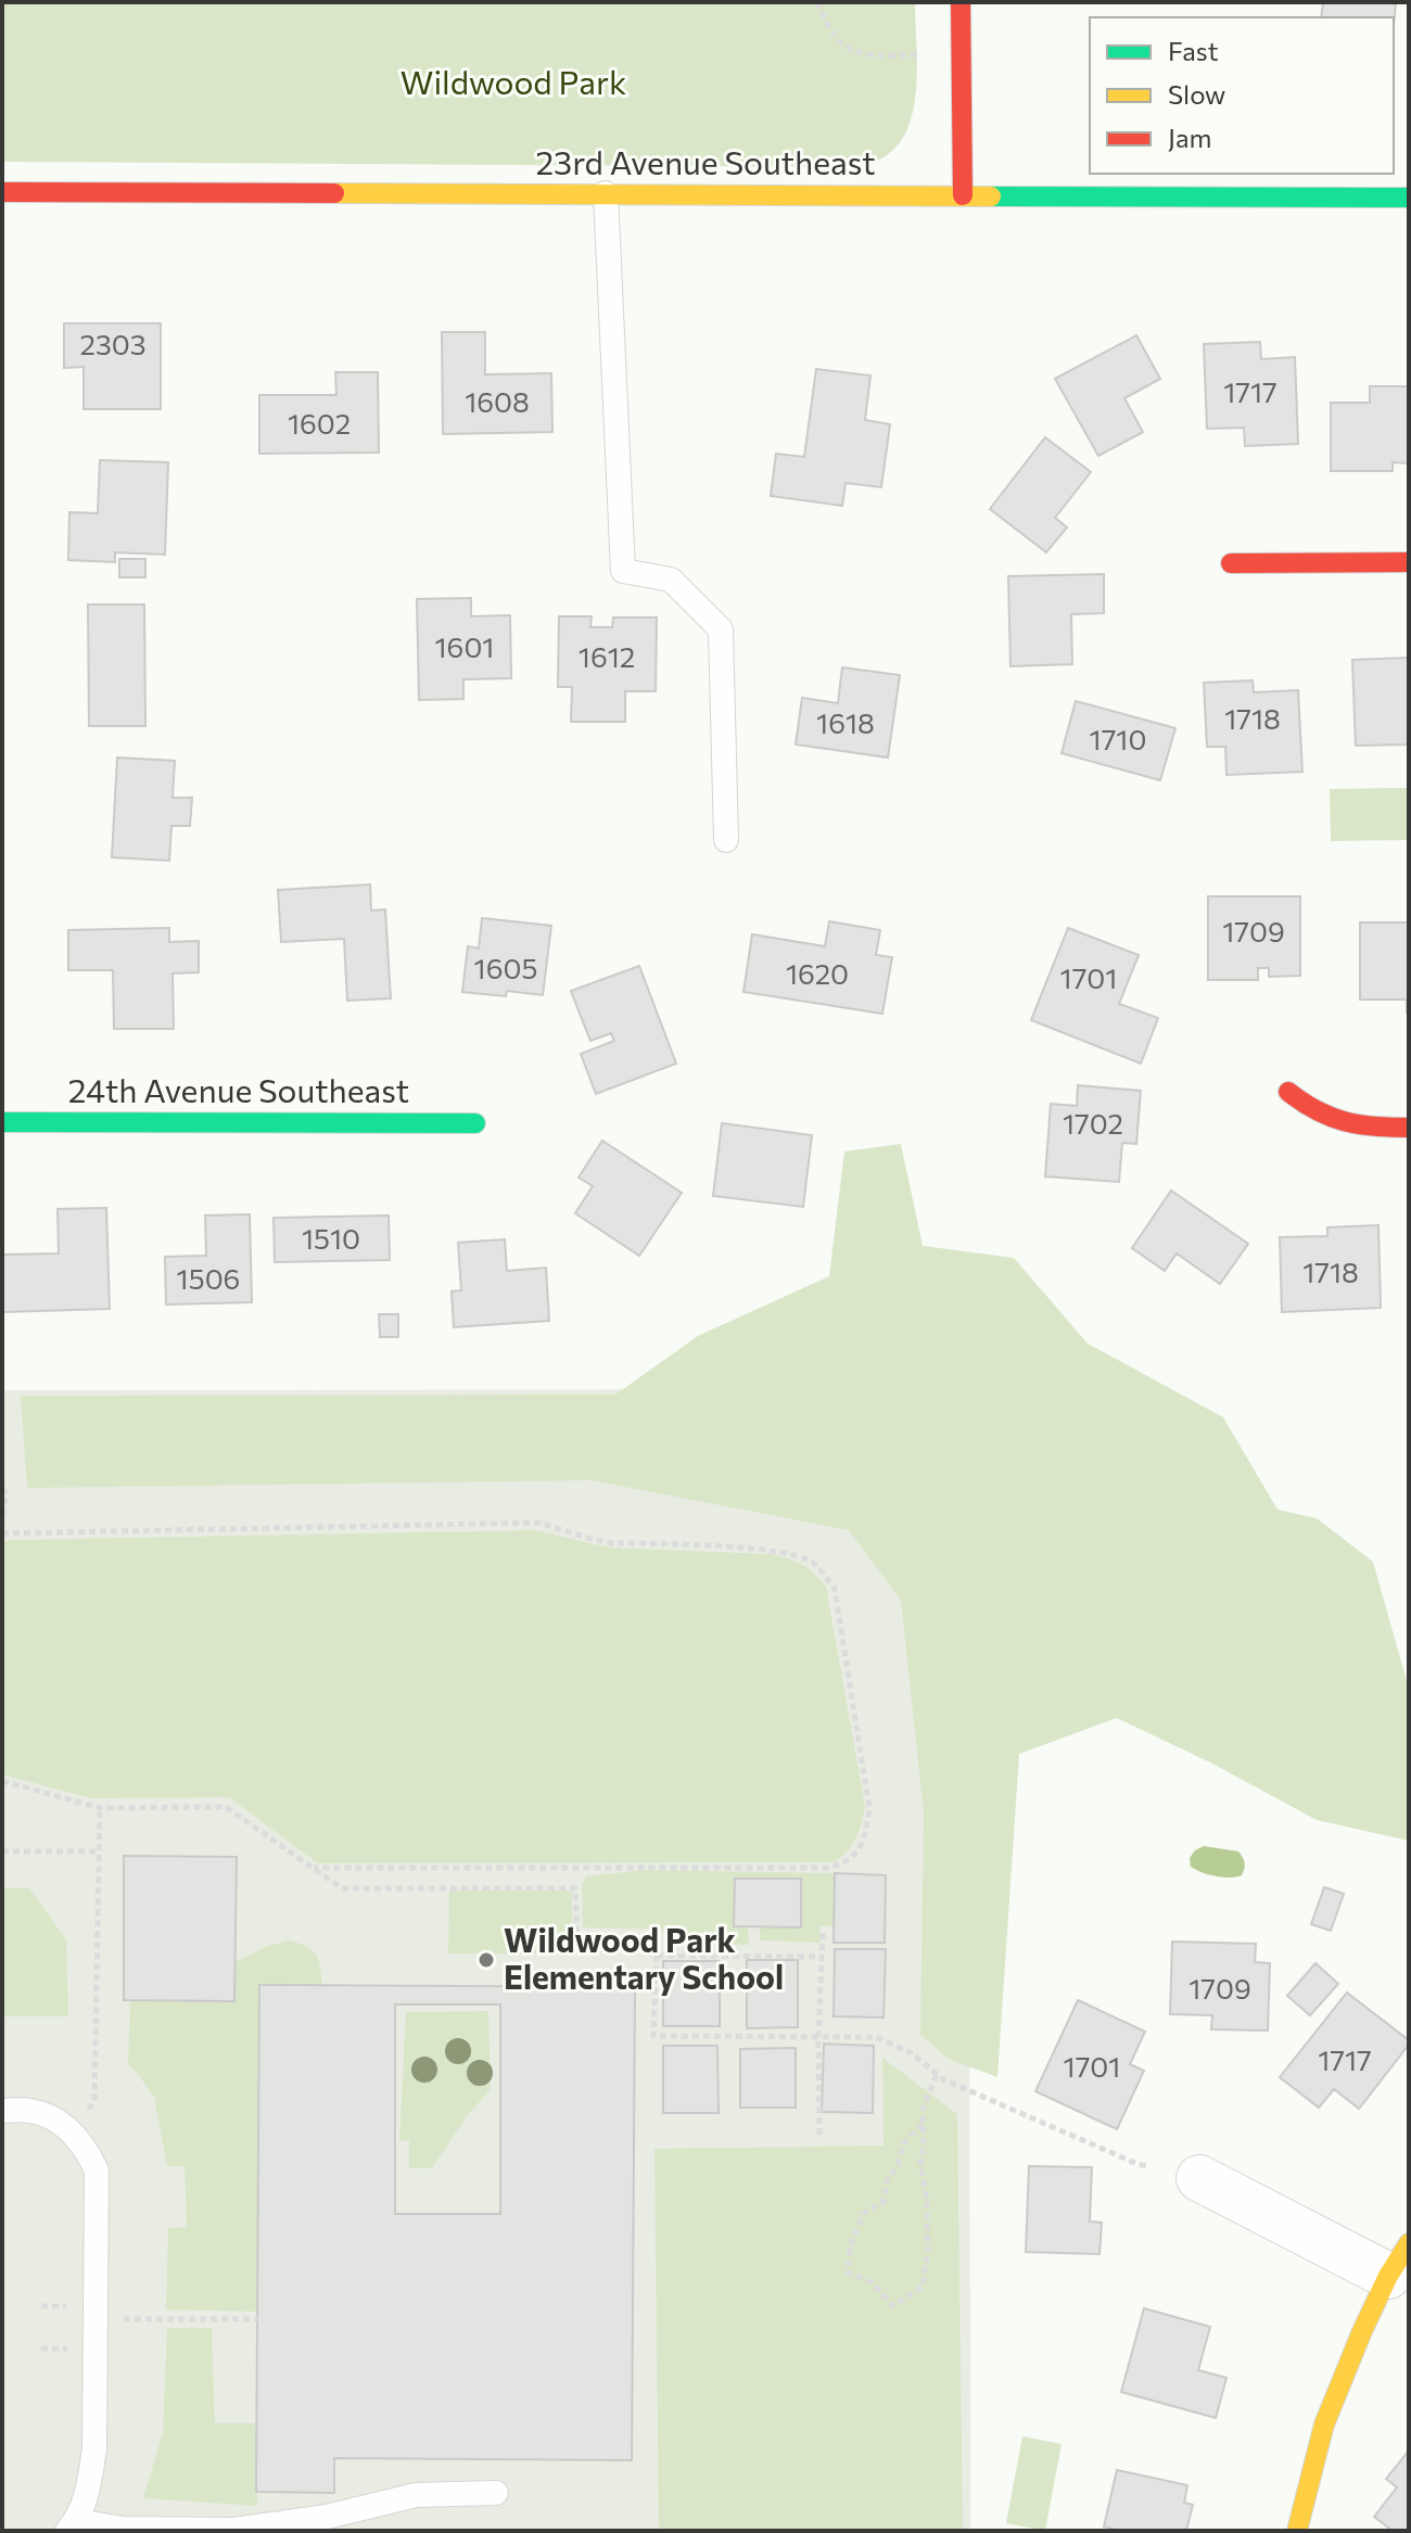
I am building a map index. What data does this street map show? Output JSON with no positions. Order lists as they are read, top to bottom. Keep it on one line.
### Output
{"streets":{"street":["23rd Avenue Southeast","24th Avenue Southeast"]},"parks":["Wildwood Park"],"places":["Wildwood Park Elementary School"],"house_numbers":["2303","1717","1608","1602","1601","1612","1718","1618","1710","1709","1605","1620","1701","1702","1510","1718","1506","1709","1717","1701"],"legend":["Fast","Slow","Jam"]}
